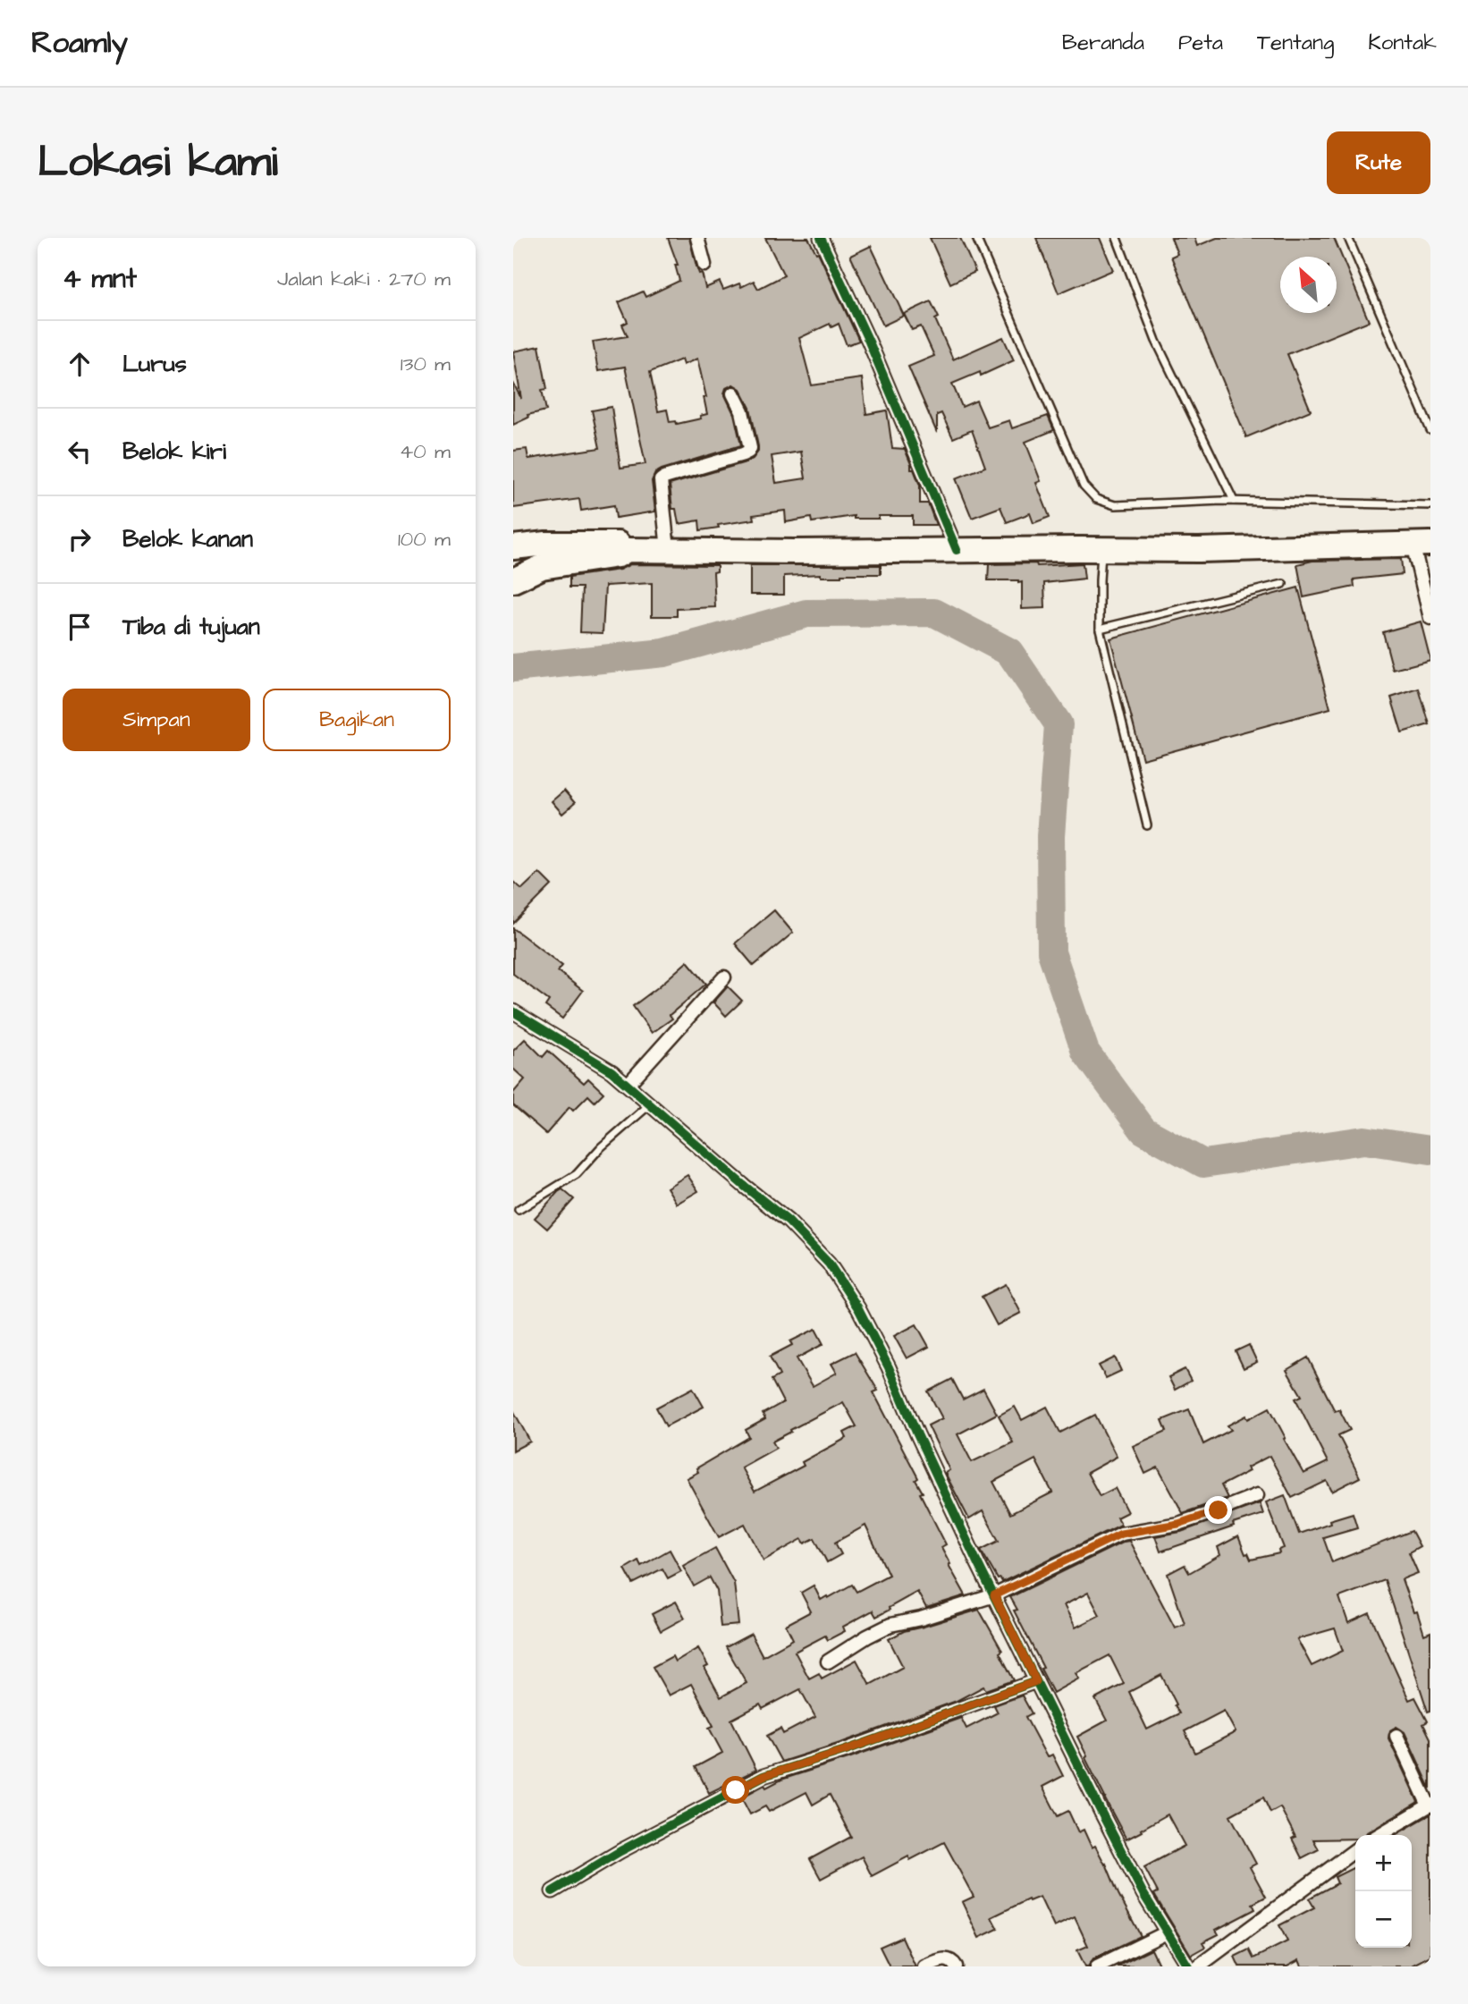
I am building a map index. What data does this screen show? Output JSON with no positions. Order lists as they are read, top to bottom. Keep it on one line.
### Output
{"north":"top left","page":{"header":"Roamly","nav":["Beranda","Peta","Tentang","Kontak"],"buttons":["Rute",["Simpan","Bagikan"]],"title":"Lokasi kami","heading":["4 mnt","Jalan kaki · 270 m"],"list":[["Lurus","130 m"],["Belok kiri","40 m"],["Belok kanan","100 m"],"Tiba di tujuan"],"map_buttons":["+","−"]}}
